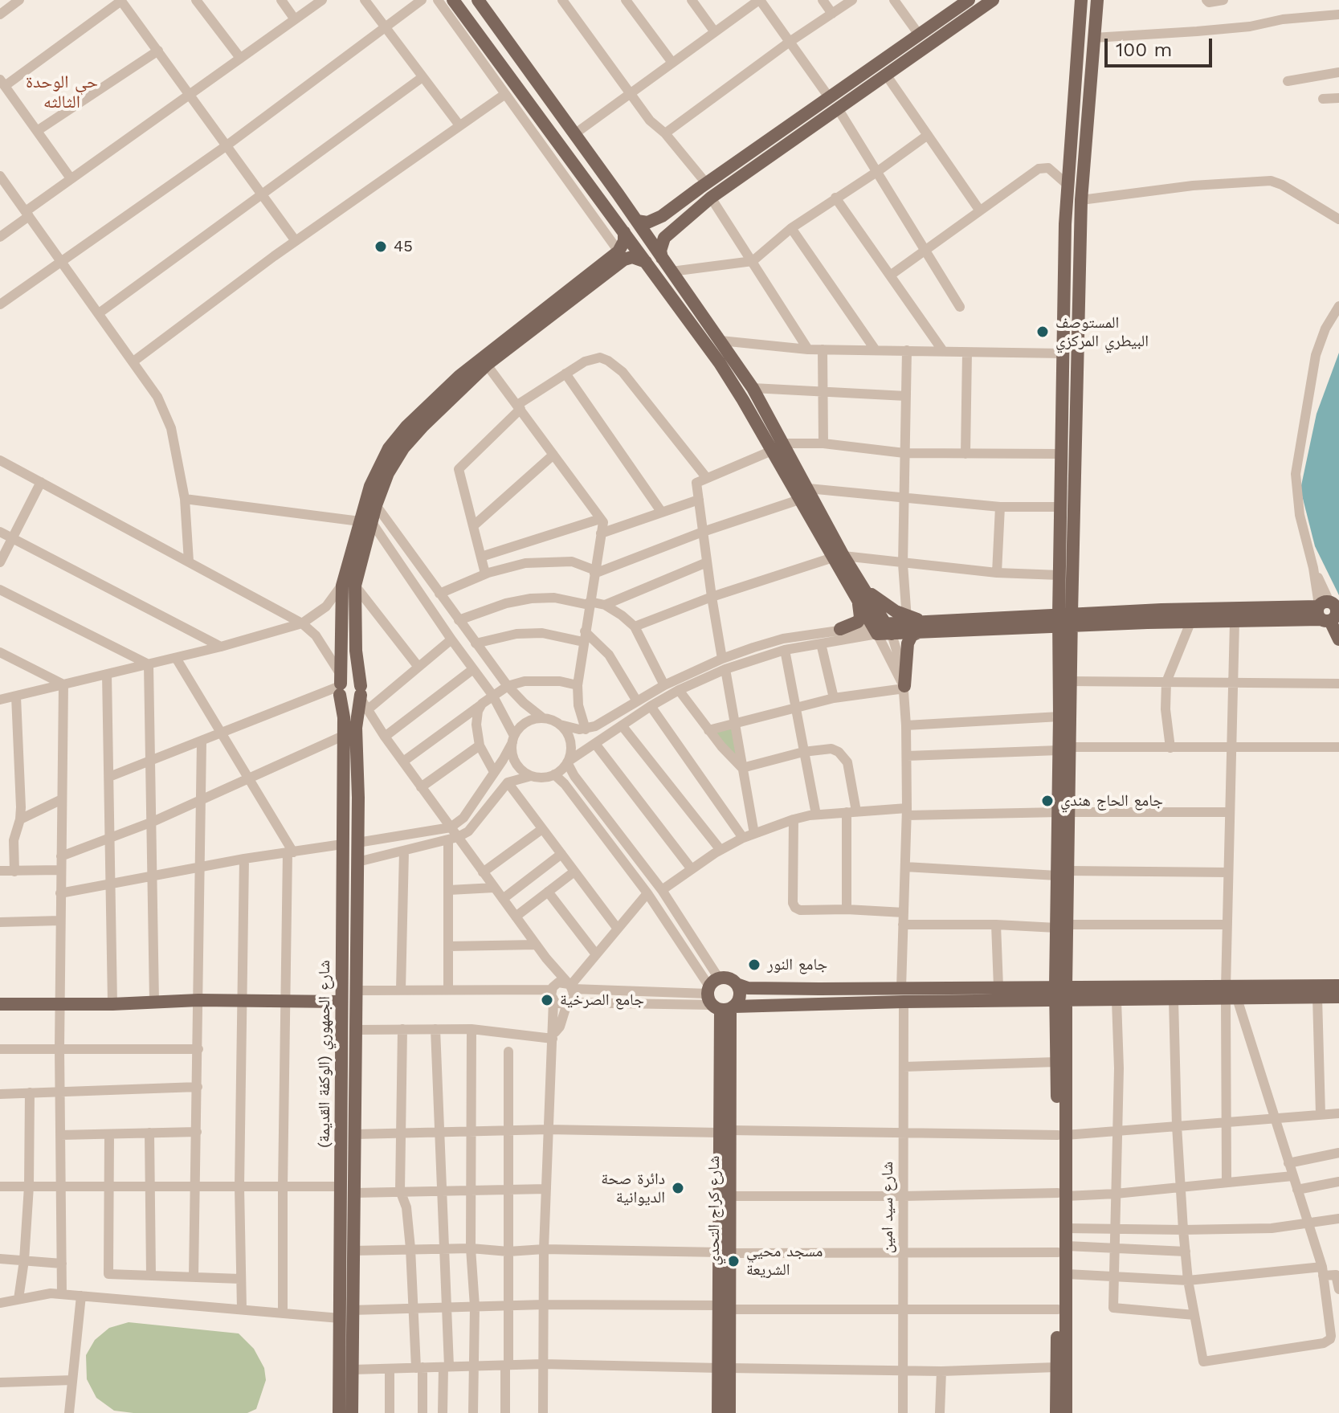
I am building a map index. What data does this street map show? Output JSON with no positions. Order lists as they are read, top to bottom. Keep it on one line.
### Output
{"streets":{"main road":["شارع الجمهوري (الوكفة القديمة)","شارع كراج التحدي"],"street":["شارع سيد امين"]},"districts":["حي الوحدة الثالثه"],"places":["45","المستوصف البيطري المركزي","جامع الحاج هندي","جامع النور","جامع الصرخية","دائرة صحة الديوانية","مسجد محيي الشريعة"],"scale_bar":"100 m"}
